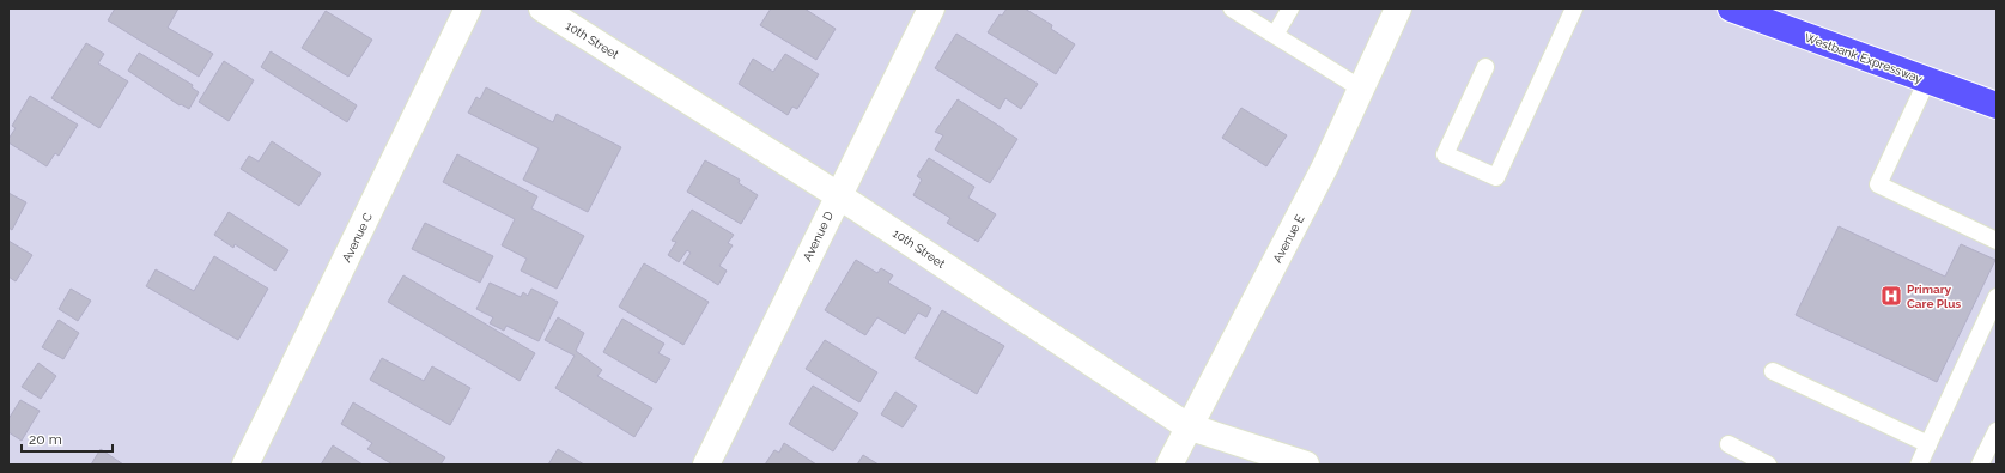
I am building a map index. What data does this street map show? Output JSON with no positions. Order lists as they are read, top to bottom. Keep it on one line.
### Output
{"streets":{"highway":["Westbank Expressway"],"street":["10th Street","Avenue D","Avenue C","Avenue E"]},"crossings":[["10th Street","Avenue D"],["10th Street","Avenue E"]],"places":{"hospital":["Primary Care Plus"]},"scale_bar":"20 m"}
